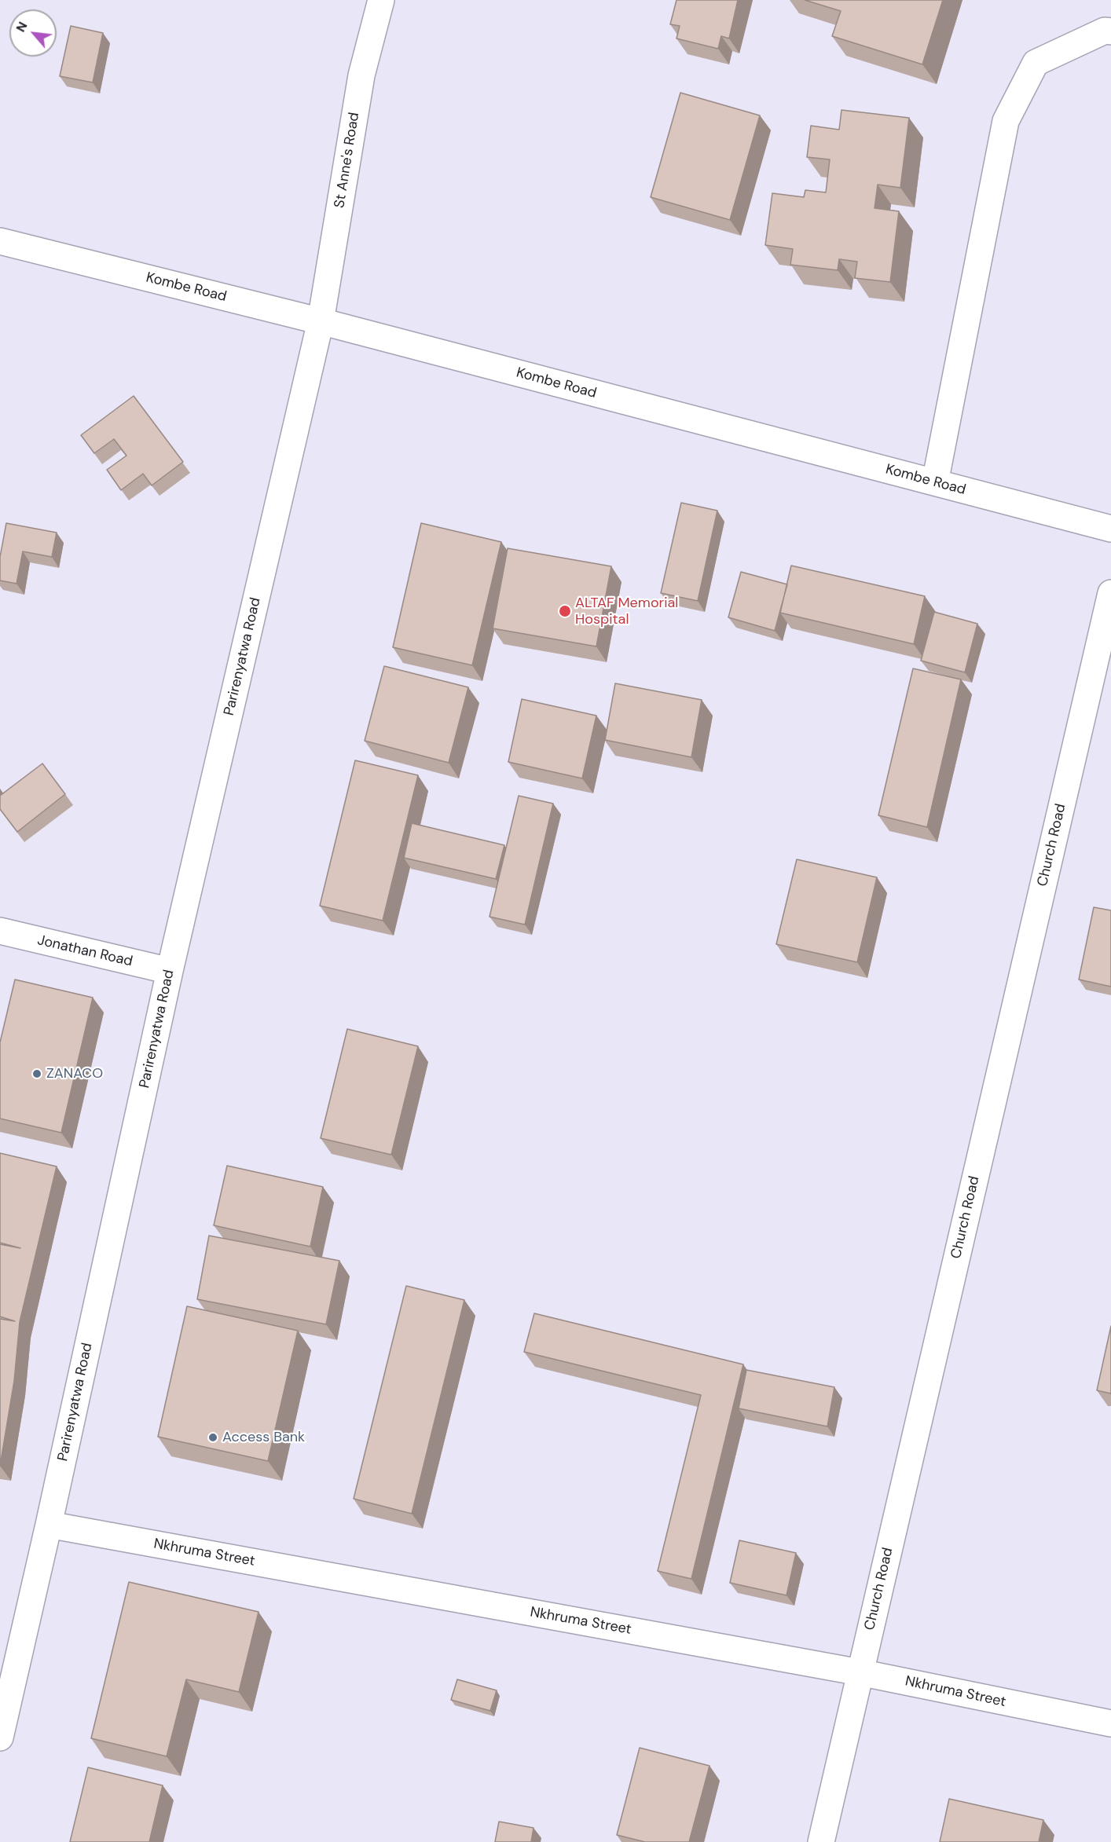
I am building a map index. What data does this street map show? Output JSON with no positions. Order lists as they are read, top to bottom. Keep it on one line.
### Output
{"streets":{"street":["St Anne's Road","Kombe Road","Parirenyatwa Road","Church Road","Jonathan Road","Nkhruma Street"]},"crossings":[["St Anne's Road","Kombe Road"],["St Anne's Road","Parirenyatwa Road"],["Kombe Road","Parirenyatwa Road"],["Parirenyatwa Road","Jonathan Road"],["Parirenyatwa Road","Nkhruma Street"],["Church Road","Nkhruma Street"]],"places":["ALTAF Memorial Hospital","ZANACO","Access Bank"],"north":"top left"}
